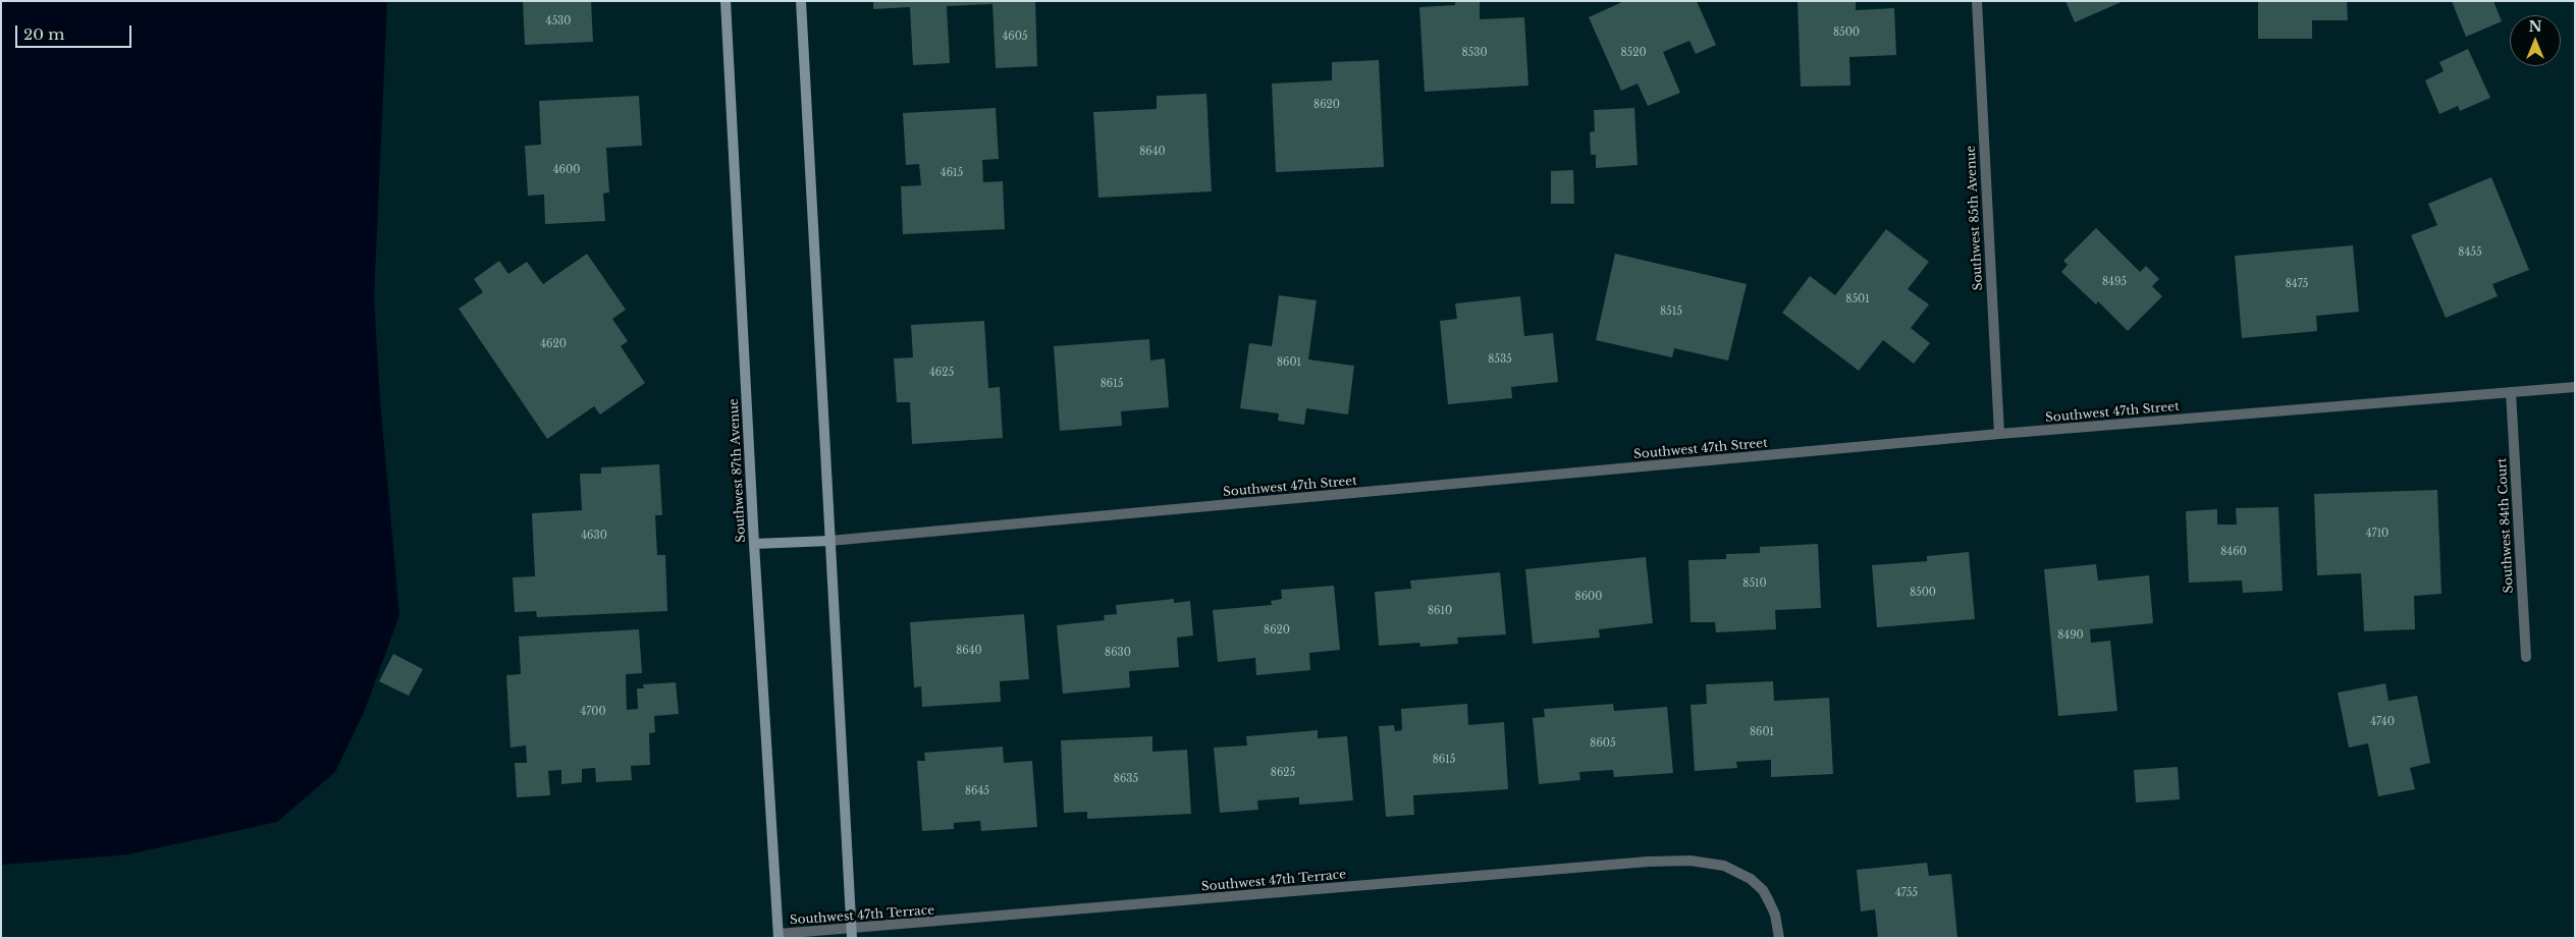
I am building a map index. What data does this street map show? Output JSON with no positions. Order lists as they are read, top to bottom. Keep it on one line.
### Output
{"streets":{"main road":["Southwest 87th Avenue"],"street":["Southwest 85th Avenue","Southwest 47th Street","Southwest 84th Court","Southwest 47th Terrace"]},"crossings":[["Southwest 85th Avenue","Southwest 47th Street"],["Southwest 47th Street","Southwest 84th Court"],["Southwest 87th Avenue","Southwest 47th Terrace"]],"house_numbers":["4530","8500","4605","8530","8520","8620","8640","4600","4615","8455","8495","8475","8501","8515","4620","8535","8601","4625","8615","4710","4630","8460","8510","8500","8600","8610","8620","8490","8640","8630","4700","4740","8601","8605","8615","8625","8635","8645","4755"],"scale_bar":"20 m","north":"top"}
